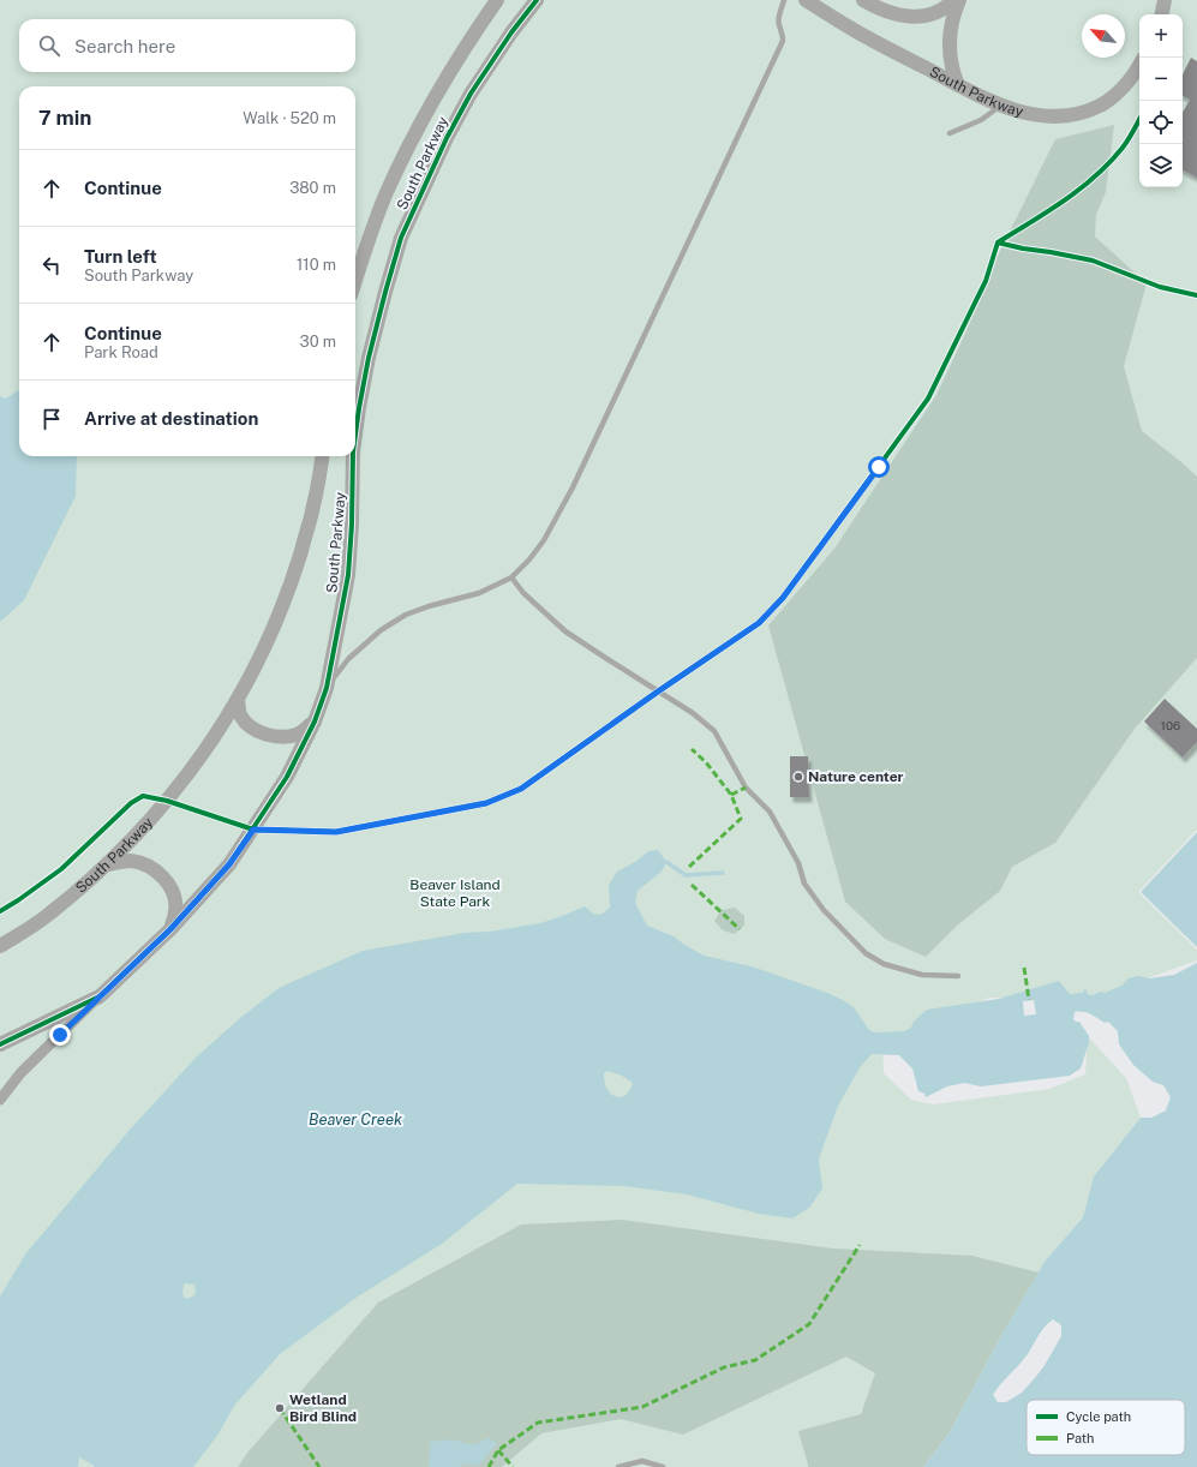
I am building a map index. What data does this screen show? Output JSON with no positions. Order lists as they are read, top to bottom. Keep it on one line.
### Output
{"streets":{"street":["South Parkway"]},"water":["Beaver Creek"],"parks":["Beaver Island State Park"],"places":["Nature center","Wetland Bird Blind"],"house_numbers":["106"],"legend":["Cycle path","Path"],"north":"top left","page":{"map_buttons":["+","−"],"search":"Search here","heading":["7 min","Walk · 520 m"],"list":[["Continue","380 m"],["Turn left","South Parkway","110 m"],["Continue","Park Road","30 m"],"Arrive at destination"]}}
